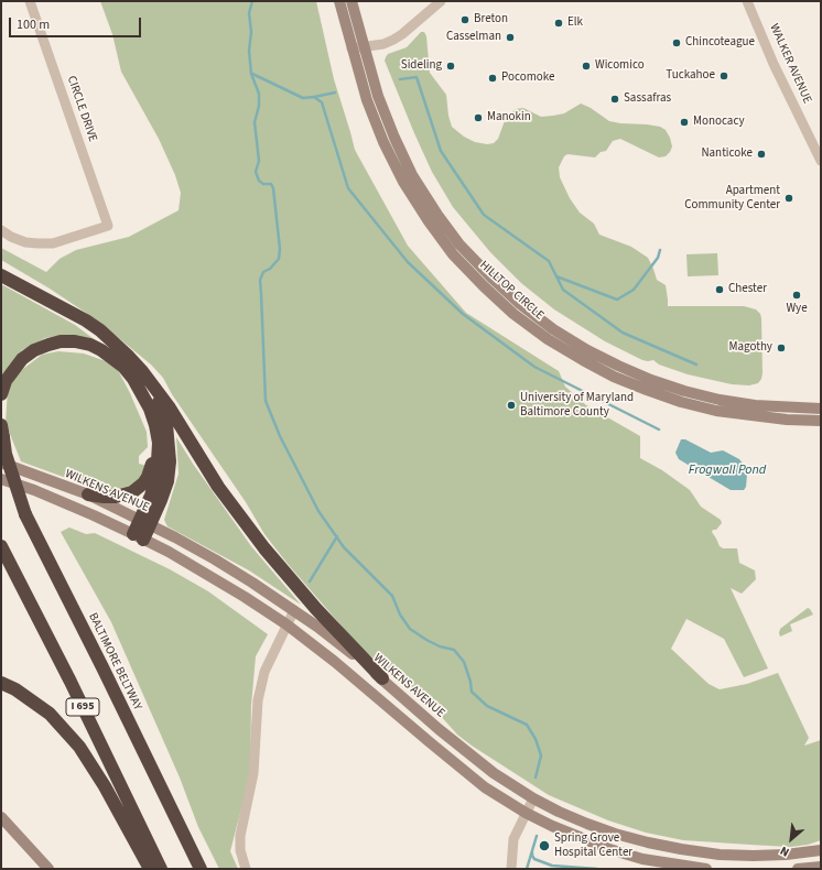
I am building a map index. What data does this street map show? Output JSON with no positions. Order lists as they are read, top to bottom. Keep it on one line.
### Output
{"streets":{"highway":["BALTIMORE BELTWAY","I 695"],"main road":["HILLTOP CIRCLE","WILKENS AVENUE"],"street":["WALKER AVENUE","CIRCLE DRIVE"]},"water":["Frogwall Pond"],"places":["Breton","Elk","Casselman","Chincoteague","Sideling","Wicomico","Tuckahoe","Pocomoke","Sassafras","Manokin","Monocacy","Nanticoke","Apartment Community Center","Chester","Wye","Magothy","University of Maryland Baltimore County","Spring Grove Hospital Center"],"scale_bar":"100 m","north":"bottom left"}
